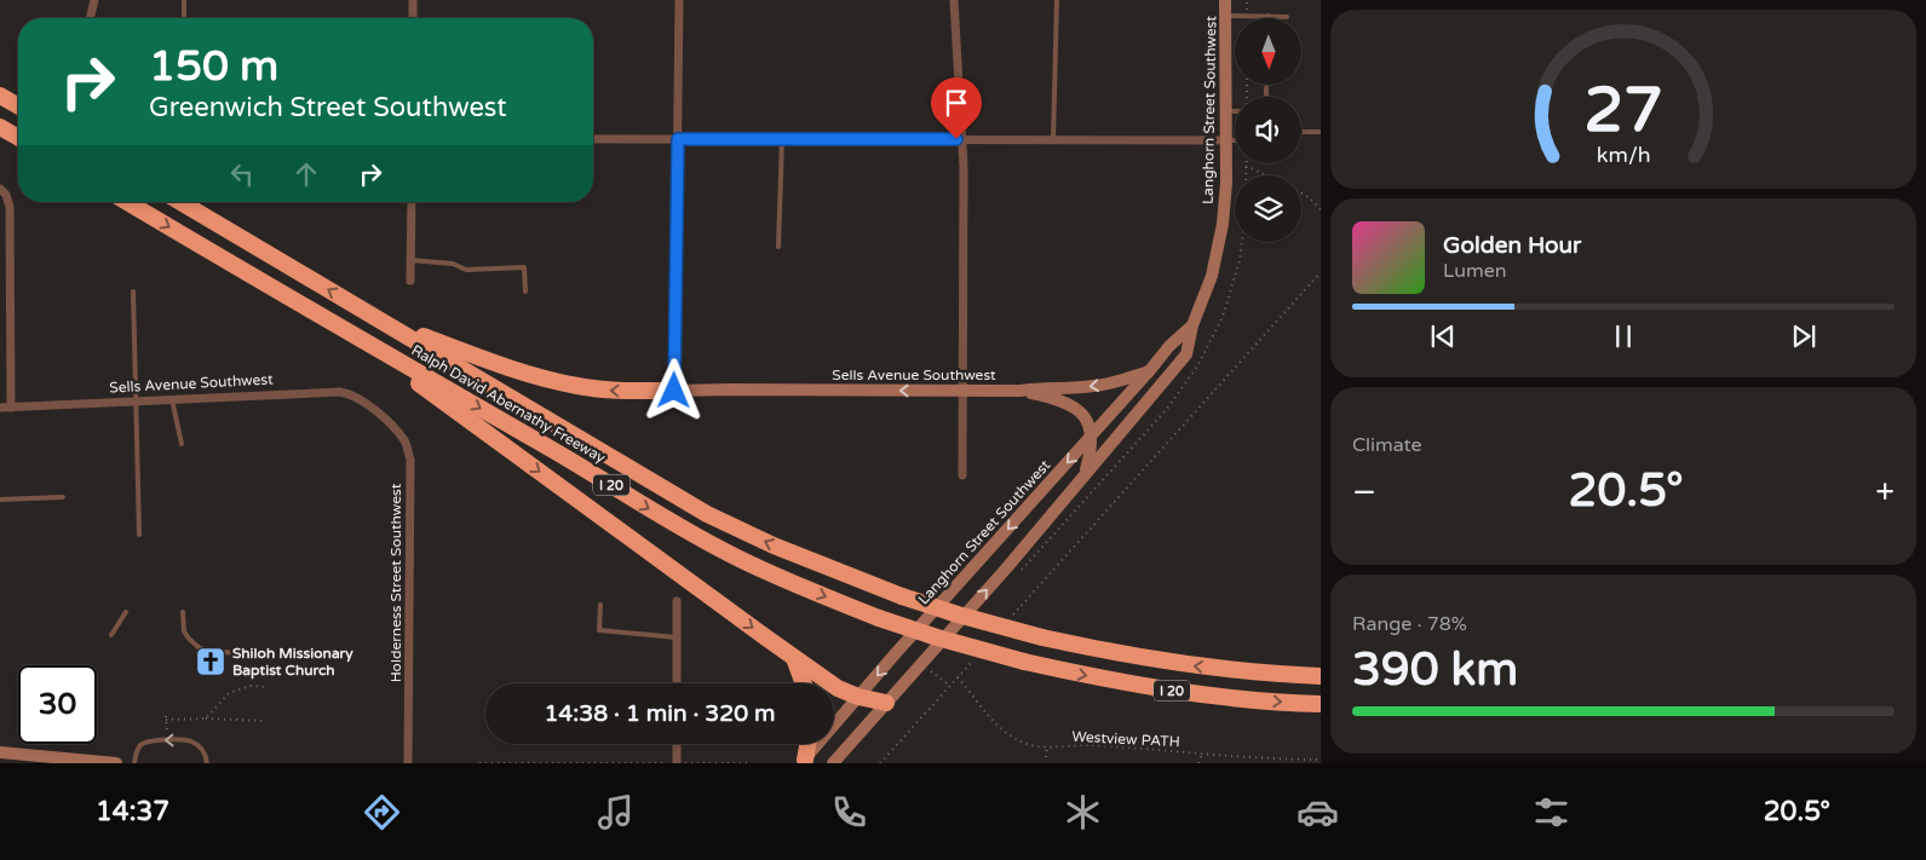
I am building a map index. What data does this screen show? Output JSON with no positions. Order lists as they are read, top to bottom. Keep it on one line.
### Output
{"streets":{"highway":["Ralph David Abernathy Freeway","I 20"],"street":["Langhorn Street Southwest","Sells Avenue Southwest","Holderness Street Southwest"],"path":["Westview PATH"]},"crossings":[["Langhorn Street Southwest","Sells Avenue Southwest"],["Sells Avenue Southwest","Holderness Street Southwest"]],"one_way":["Sells Avenue Southwest"],"places":{"church":["Shiloh Missionary Baptist Church"]},"north":"bottom","page":{"turn":["150 m","Greenwich Street Southwest"],"song":["Golden Hour","Lumen"],"tile":["Climate",["Range · 78%","390 km"]],"heat":["−","20.5°","+"],"limit":"30","trip":"14:38 · 1 min · 320 m","tabs":["14:37","20.5°"],"gauge":["27","km/h"]}}
